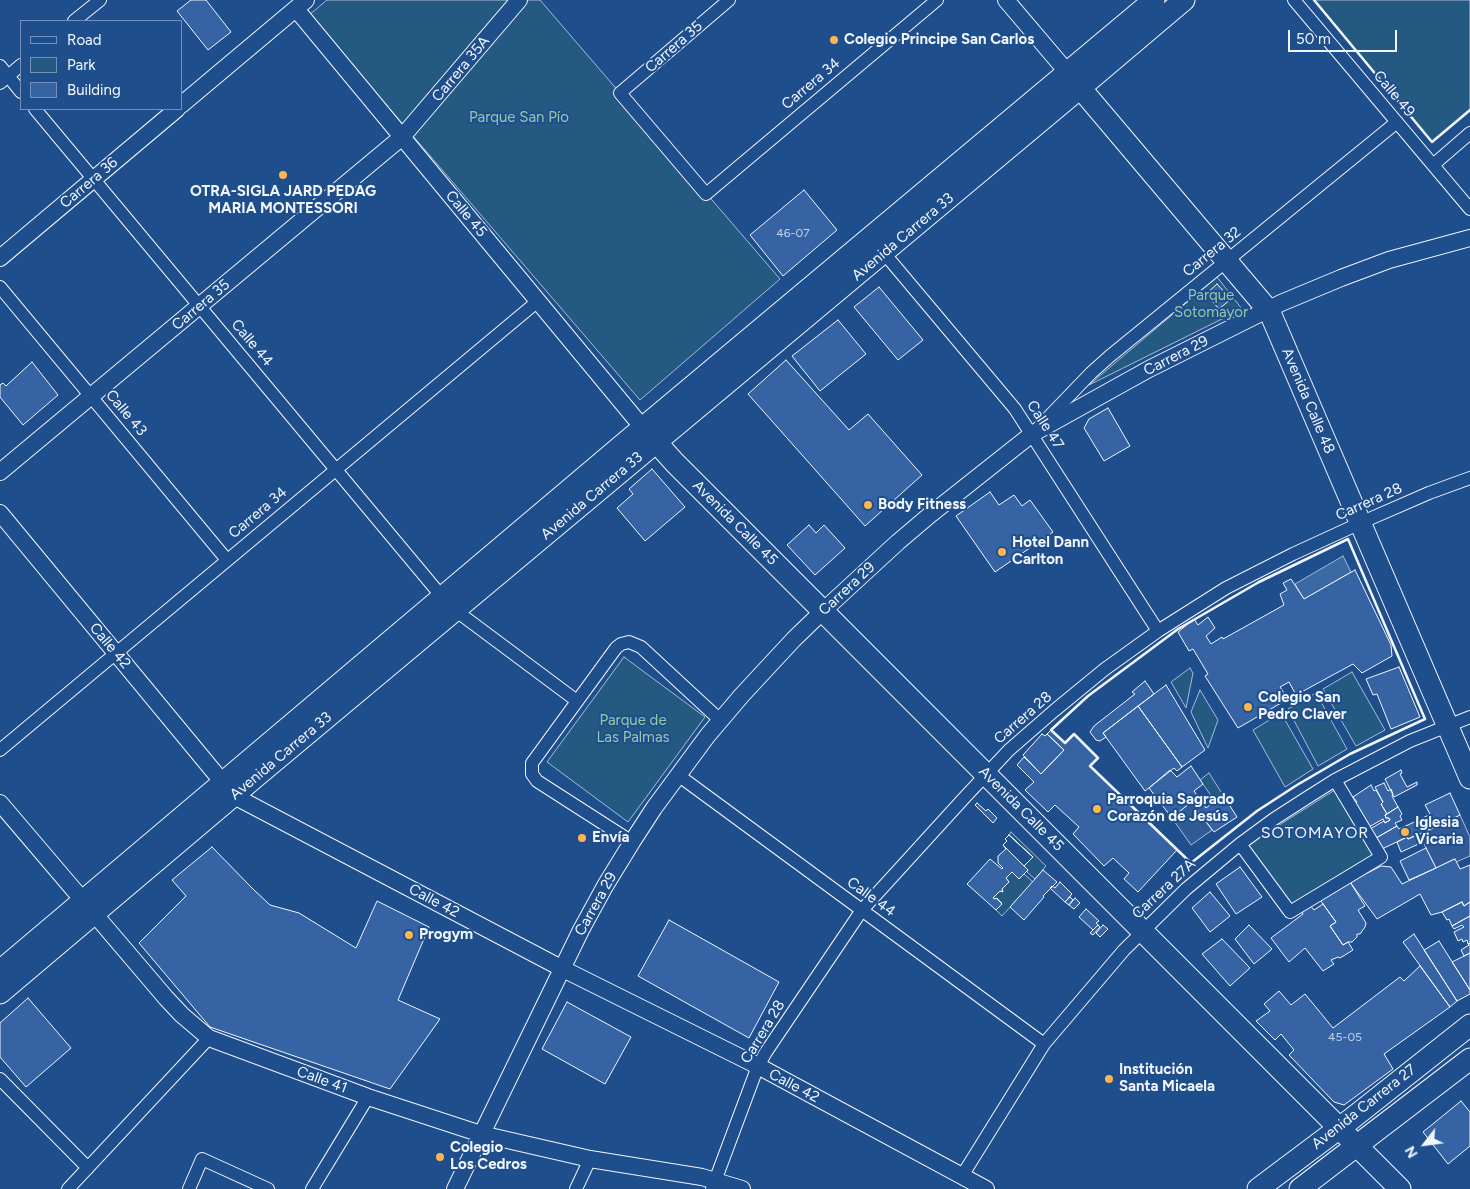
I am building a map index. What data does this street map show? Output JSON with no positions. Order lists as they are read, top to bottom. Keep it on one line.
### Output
{"streets":{"main road":["Avenida Carrera 33","Avenida Calle 48","Avenida Calle 45","Avenida Carrera 27"],"street":["Carrera 35","Carrera 35A","Carrera 34","Calle 49","Carrera 36","Calle 45","Carrera 32","Calle 44","Carrera 29","Calle 43","Calle 47","Carrera 28","Calle 42","Carrera 27A","Calle 41"]},"crossings":[["Carrera 35","Carrera 35A"],["Carrera 35","Carrera 34"],["Carrera 35","Calle 45"],["Carrera 35","Calle 44"],["Carrera 35","Calle 43"],["Carrera 35A","Calle 45"],["Carrera 34","Calle 45"],["Carrera 34","Calle 44"],["Carrera 34","Calle 43"],["Carrera 34","Calle 42"],["Calle 49","Carrera 32"],["Carrera 36","Calle 44"],["Calle 45","Avenida Carrera 33"],["Calle 45","Avenida Calle 45"],["Avenida Carrera 33","Calle 44"],["Avenida Carrera 33","Avenida Calle 48"],["Avenida Carrera 33","Calle 47"],["Avenida Carrera 33","Avenida Calle 45"],["Avenida Carrera 33","Calle 42"],["Avenida Carrera 33","Calle 41"],["Carrera 32","Carrera 29"],["Carrera 32","Avenida Calle 48"],["Carrera 32","Calle 47"],["Calle 44","Carrera 29"],["Calle 44","Carrera 28"],["Calle 44","Carrera 27A"],["Carrera 29","Avenida Calle 48"],["Carrera 29","Calle 47"],["Carrera 29","Avenida Calle 45"],["Carrera 29","Calle 42"],["Carrera 29","Calle 41"],["Avenida Calle 48","Carrera 28"],["Avenida Calle 48","Carrera 27A"],["Calle 47","Carrera 28"],["Carrera 28","Avenida Calle 45"],["Carrera 28","Calle 42"],["Carrera 28","Calle 41"],["Avenida Calle 45","Carrera 27A"],["Avenida Calle 45","Avenida Carrera 27"],["Calle 42","Carrera 27A"]],"districts":["SOTOMAYOR"],"parks":["Parque San Pío","Parque Sotomayor","Parque de Las Palmas"],"places":["Colegio Principe San Carlos","OTRA-SIGLA JARD PEDAG MARIA MONTESSORI","Body Fitness","Hotel Dann Carlton","Colegio San Pedro Claver","Parroquia Sagrado Corazón de Jesús","Iglesia Vicaria","Envía","Progym","Institución Santa Micaela","Colegio Los Cedros"],"house_numbers":["46-07","45-05"],"legend":["Road","Park","Building"],"scale_bar":"50 m","north":"bottom left"}
